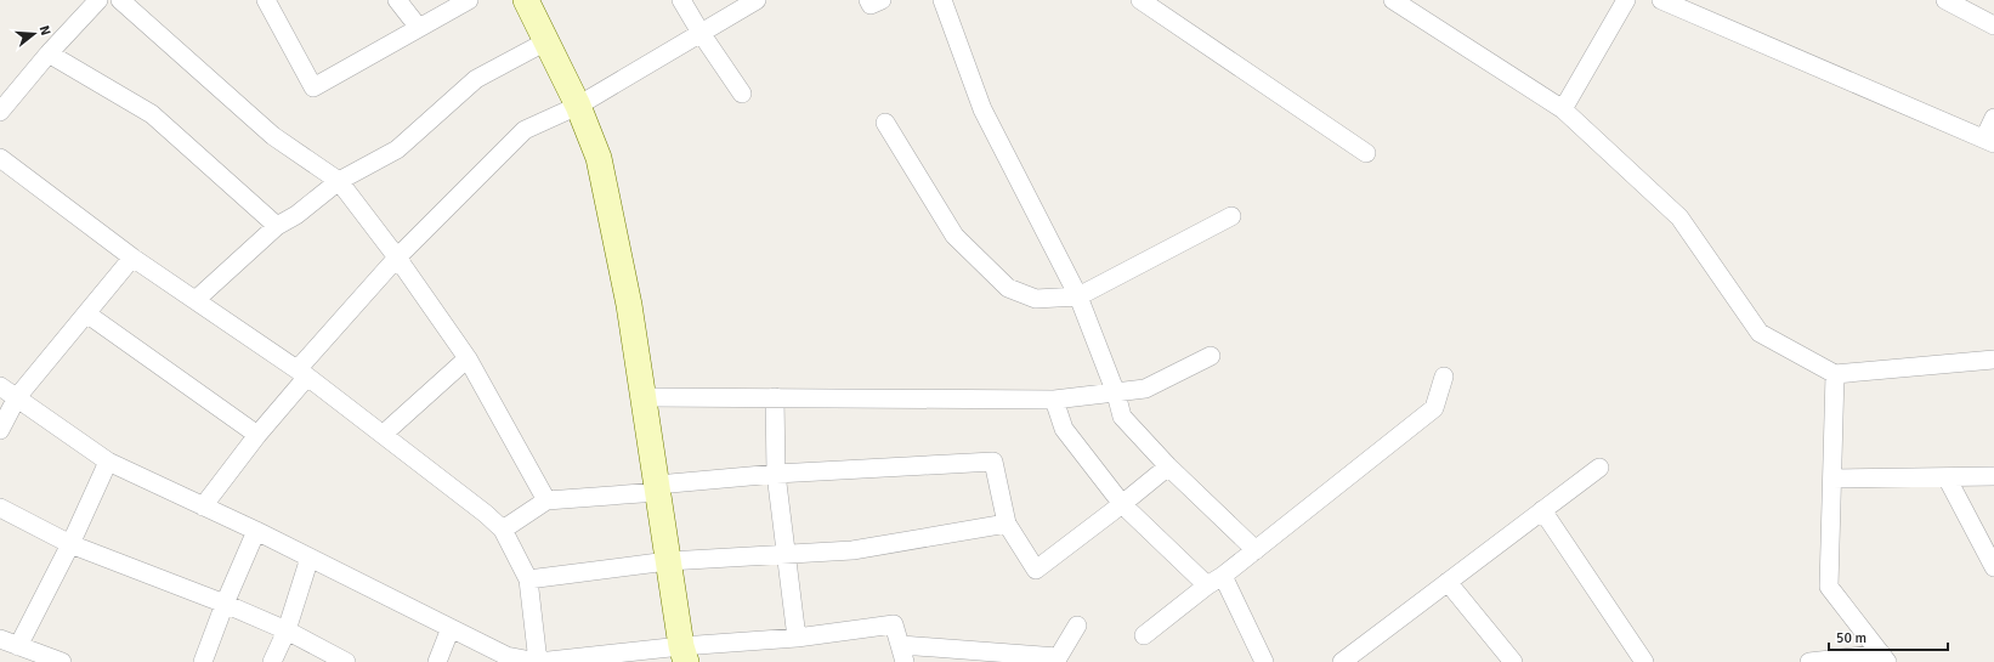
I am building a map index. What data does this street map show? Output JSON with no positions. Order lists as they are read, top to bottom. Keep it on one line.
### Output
{"scale_bar":"50 m","north":"right"}
